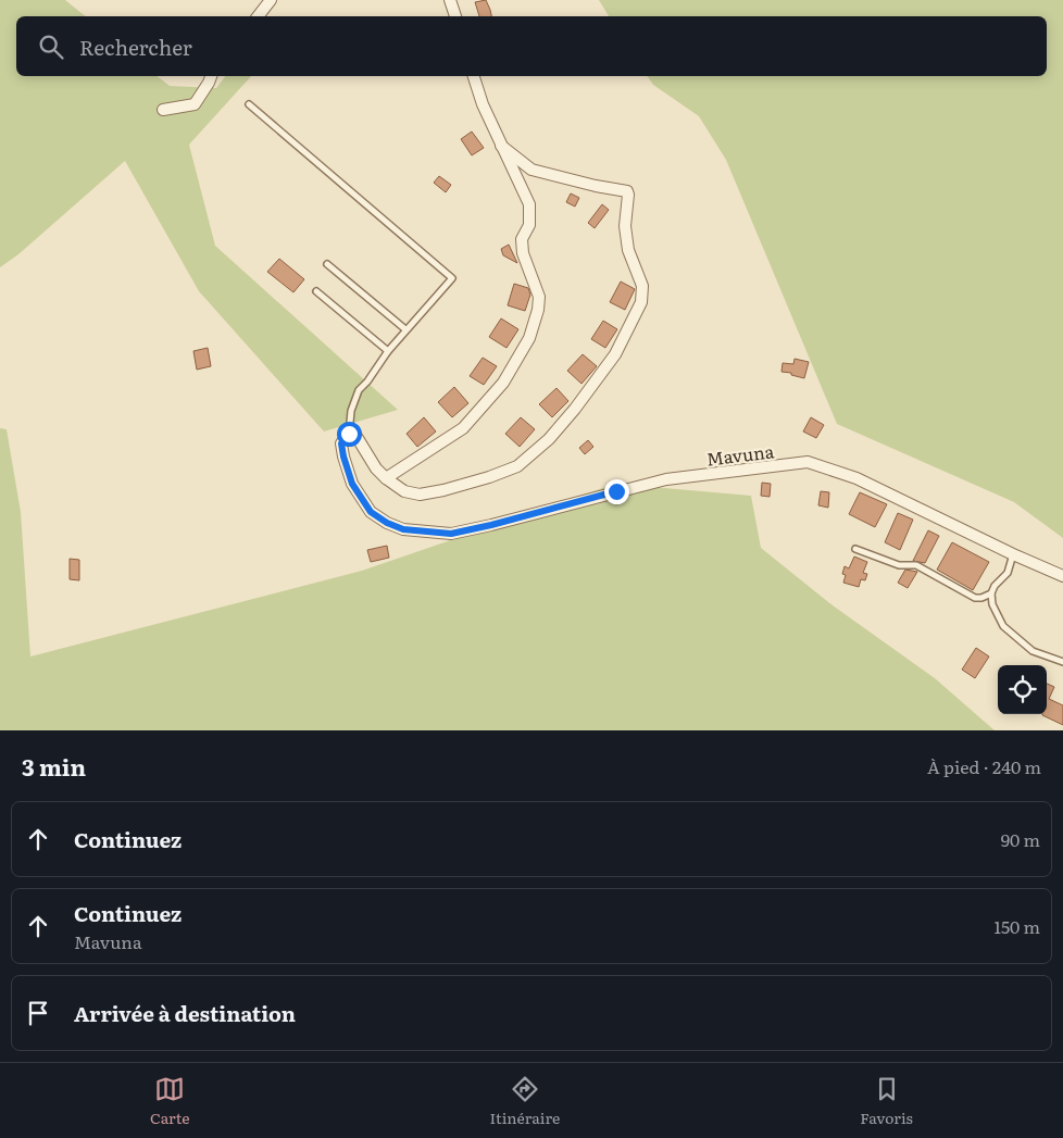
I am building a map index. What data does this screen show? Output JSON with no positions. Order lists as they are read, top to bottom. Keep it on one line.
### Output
{"streets":{"street":["Mavuna"]},"page":{"search":"Rechercher","heading":["3 min","À pied · 240 m"],"list":[["Continuez","90 m"],["Continuez","Mavuna","150 m"],"Arrivée à destination"],"nav":["Carte","Itinéraire","Favoris"]}}
